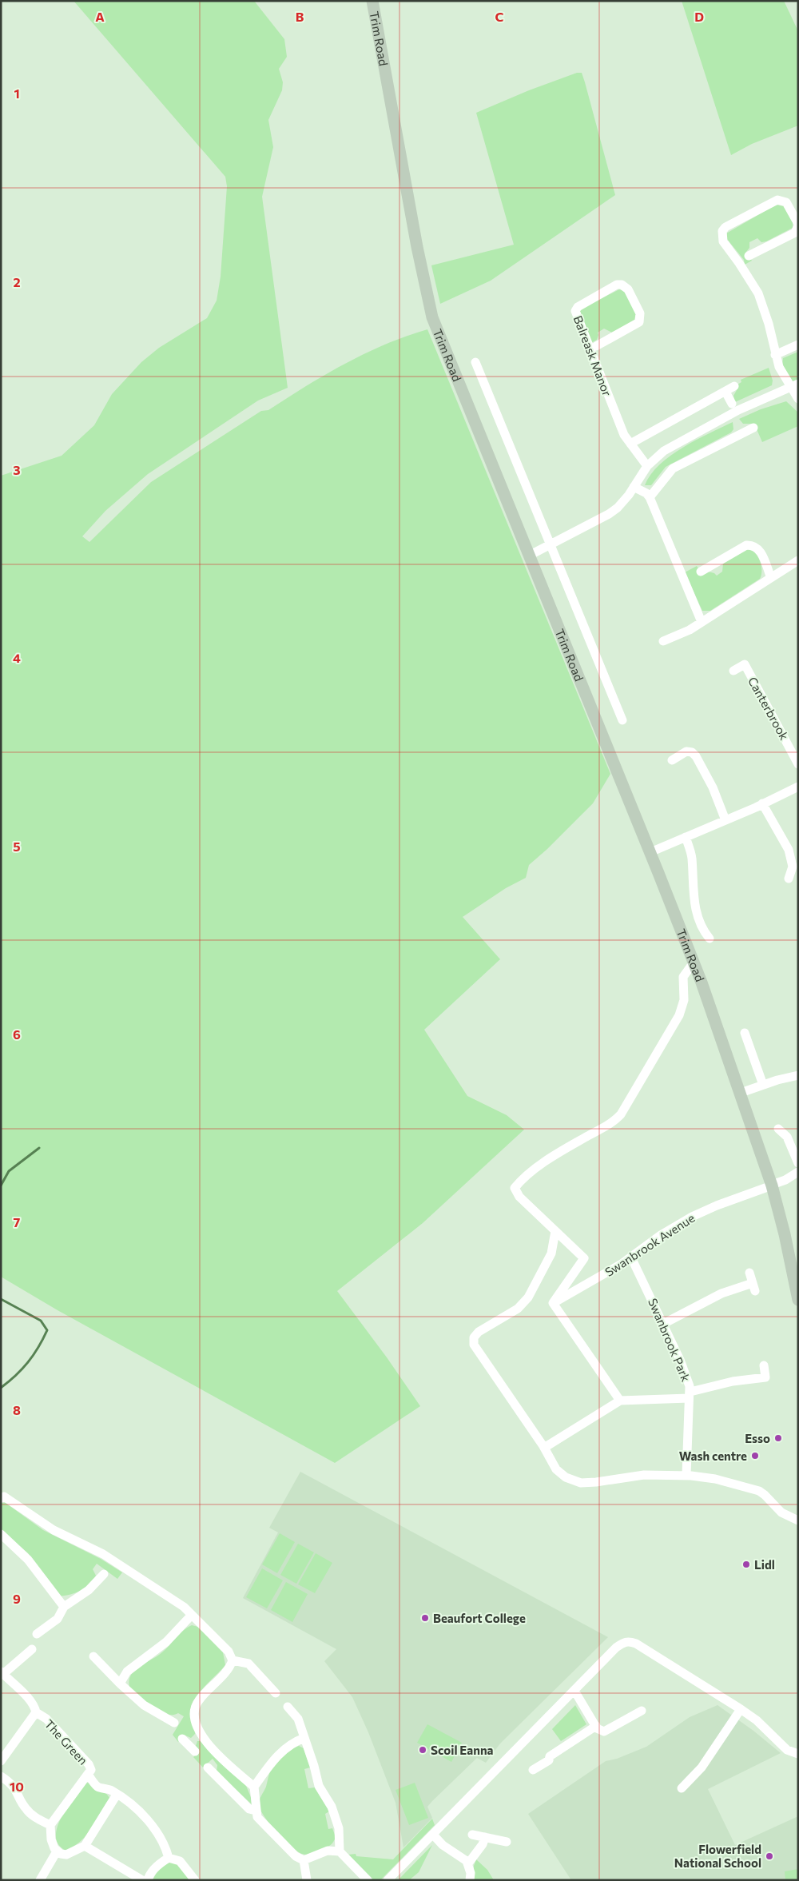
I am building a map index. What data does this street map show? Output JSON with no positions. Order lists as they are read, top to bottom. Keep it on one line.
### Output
{"streets":{"main road":["Trim Road"],"street":["Balreask Manor","Canterbrook","Swanbrook Avenue","Swanbrook Park","The Green"]},"crossings":[["Trim Road","Swanbrook Avenue"],["Swanbrook Avenue","Swanbrook Park"]],"places":["Esso","Wash centre","Lidl","Beaufort College","Scoil Eanna","Flowerfield National School"],"grid":{"columns":["A","B","C","D"],"rows":["1","2","3","4","5","6","7","8","9","10"]}}
